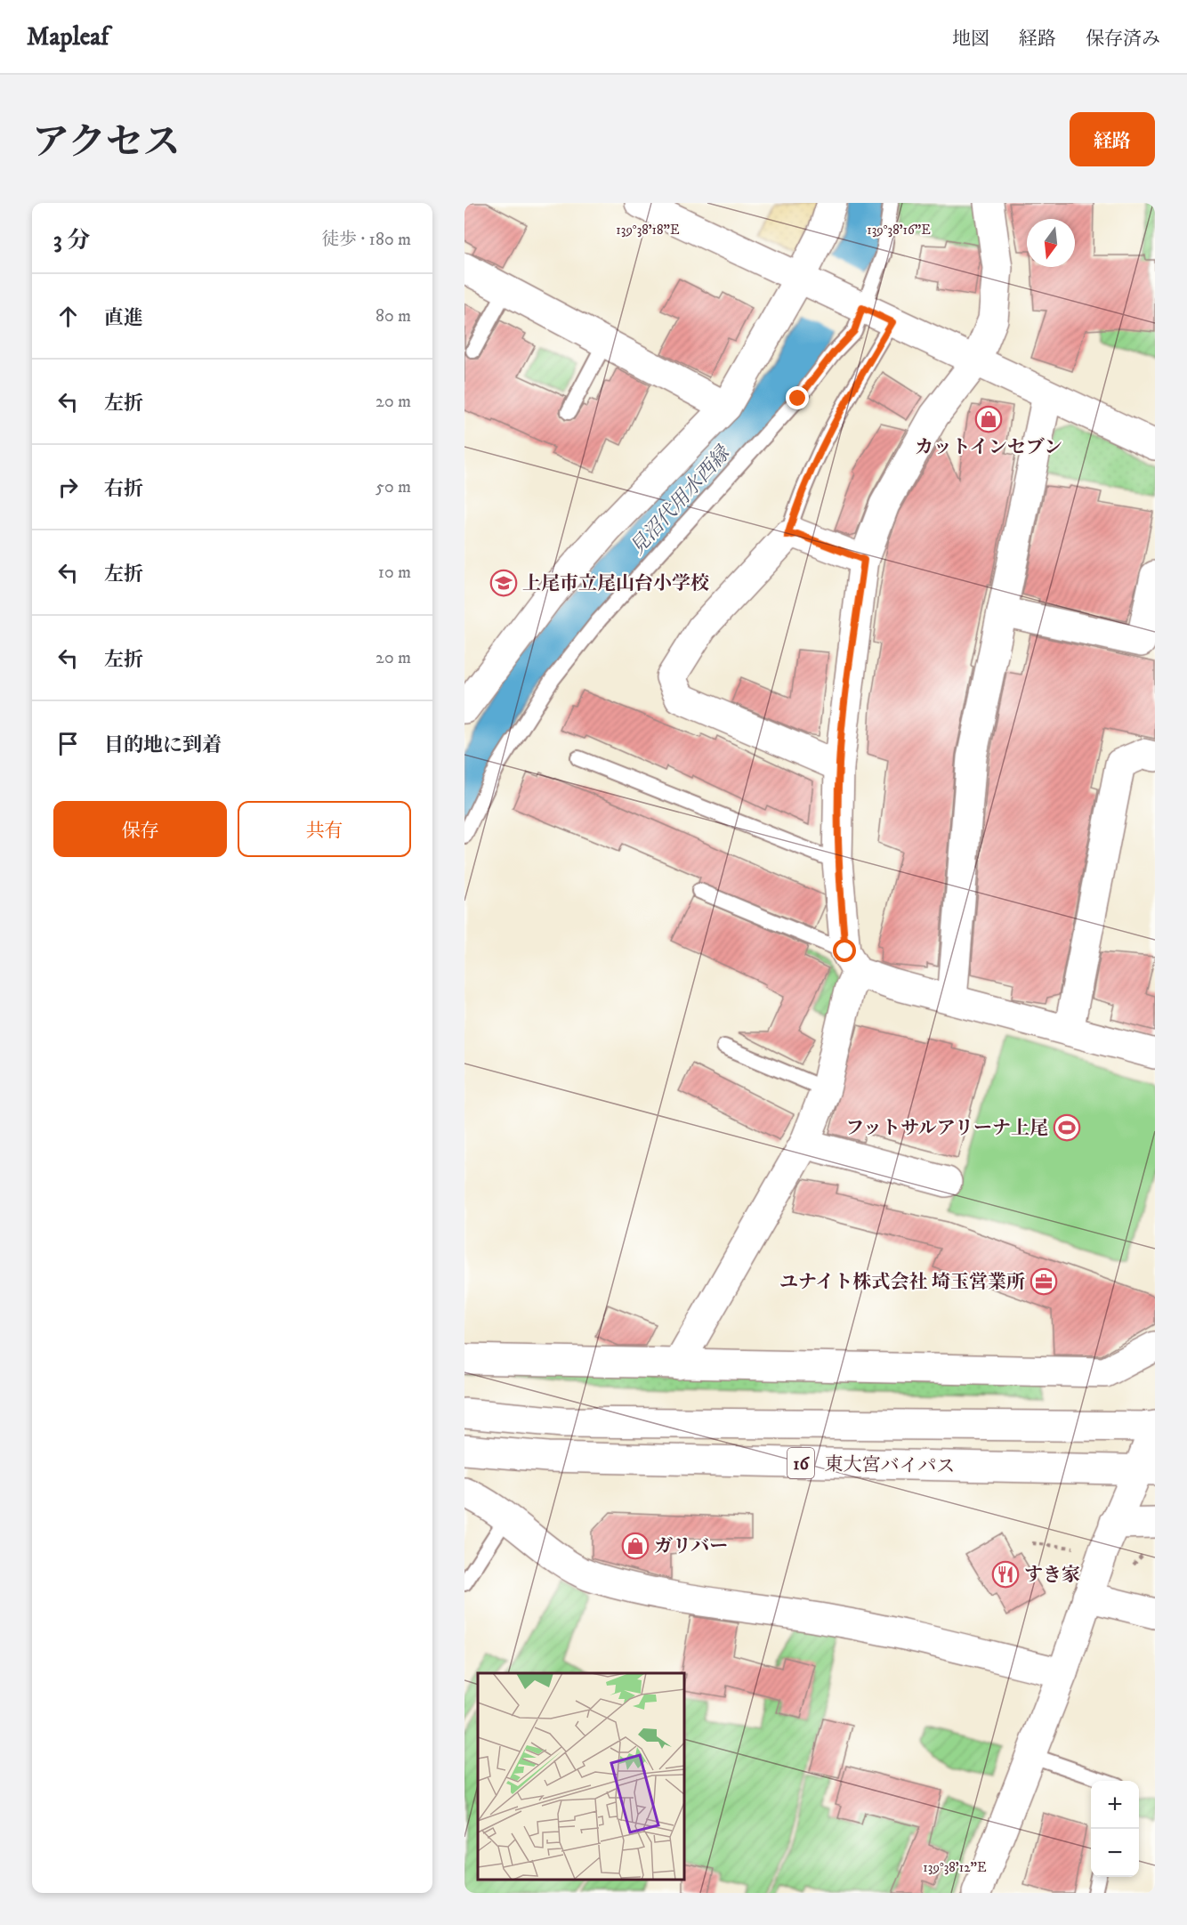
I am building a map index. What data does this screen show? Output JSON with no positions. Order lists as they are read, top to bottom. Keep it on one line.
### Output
{"streets":{"main road":["16","東大宮バイパス"]},"water":["見沼代用水西縁"],"places":{"shop":["カットインセブン","ガリバー"],"school or university":["上尾市立尾山台小学校"],"sports":["フットサルアリーナ上尾"],"office":["ユナイト株式会社 埼玉営業所"],"restaurant":["すき家"]},"north":"bottom","page":{"header":"Mapleaf","nav":["地図","経路","保存済み"],"title":"アクセス","buttons":["経路",["保存","共有"]],"heading":["3 分","徒歩 · 180 m"],"list":[["直進","80 m"],["左折","20 m"],["右折","50 m"],["左折","10 m"],["左折","20 m"],"目的地に到着"],"map_buttons":["+","−"]},"coordinates":["139°38'16\"E","139°38'18\"E","139°38'12\"E"]}
